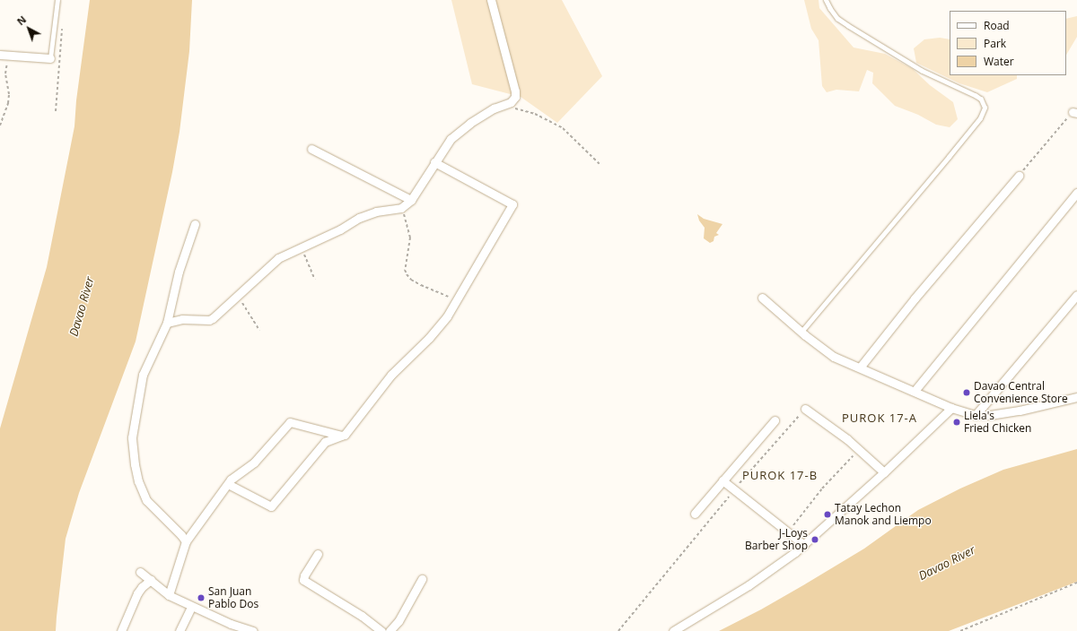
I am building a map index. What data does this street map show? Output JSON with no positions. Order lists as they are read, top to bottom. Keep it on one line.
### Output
{"districts":["PUROK 17-A","PUROK 17-B"],"water":["Davao River"],"places":["Davao Central Convenience Store","Liela's Fried Chicken","Tatay Lechon Manok and Liempo","J-Loys Barber Shop","San Juan Pablo Dos"],"legend":["Road","Park","Water"],"north":"top left"}
